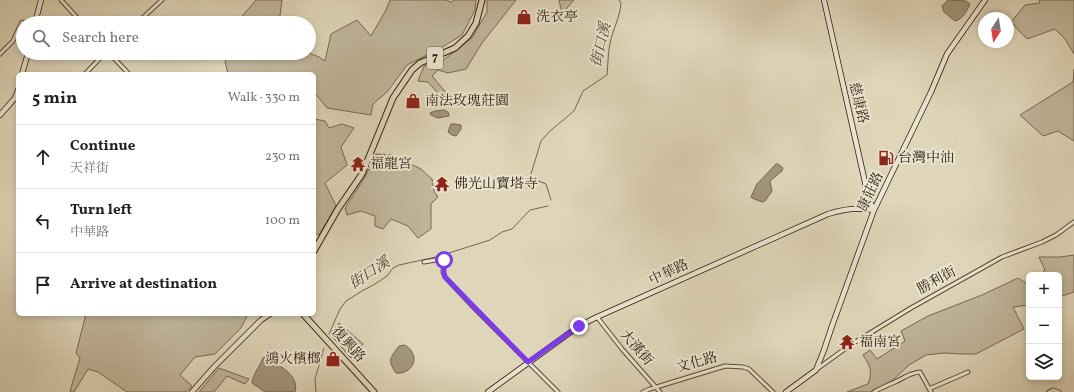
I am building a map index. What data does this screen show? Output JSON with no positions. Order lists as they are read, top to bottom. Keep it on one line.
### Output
{"streets":{"main road":["7","復興路"],"street":["慈康路","康莊路","中華路","勝利街","大漢街","文化路"]},"crossings":[["慈康路","康莊路"],["慈康路","中華路"],["康莊路","中華路"],["康莊路","勝利街"],["中華路","大漢街"],["大漢街","文化路"]],"water":["街口溪"],"places":{"shop":["洗衣亭","南法玫瑰莊園","鴻火檳榔"],"fuel station":["台灣中油"],"temple":["福龍宮","佛光山寶塔寺","福南宮"]},"north":"bottom","page":{"search":"Search here","heading":["5 min","Walk · 330 m"],"list":[["Continue","天祥街","230 m"],["Turn left","中華路","100 m"],"Arrive at destination"],"map_buttons":["+","−"]}}
